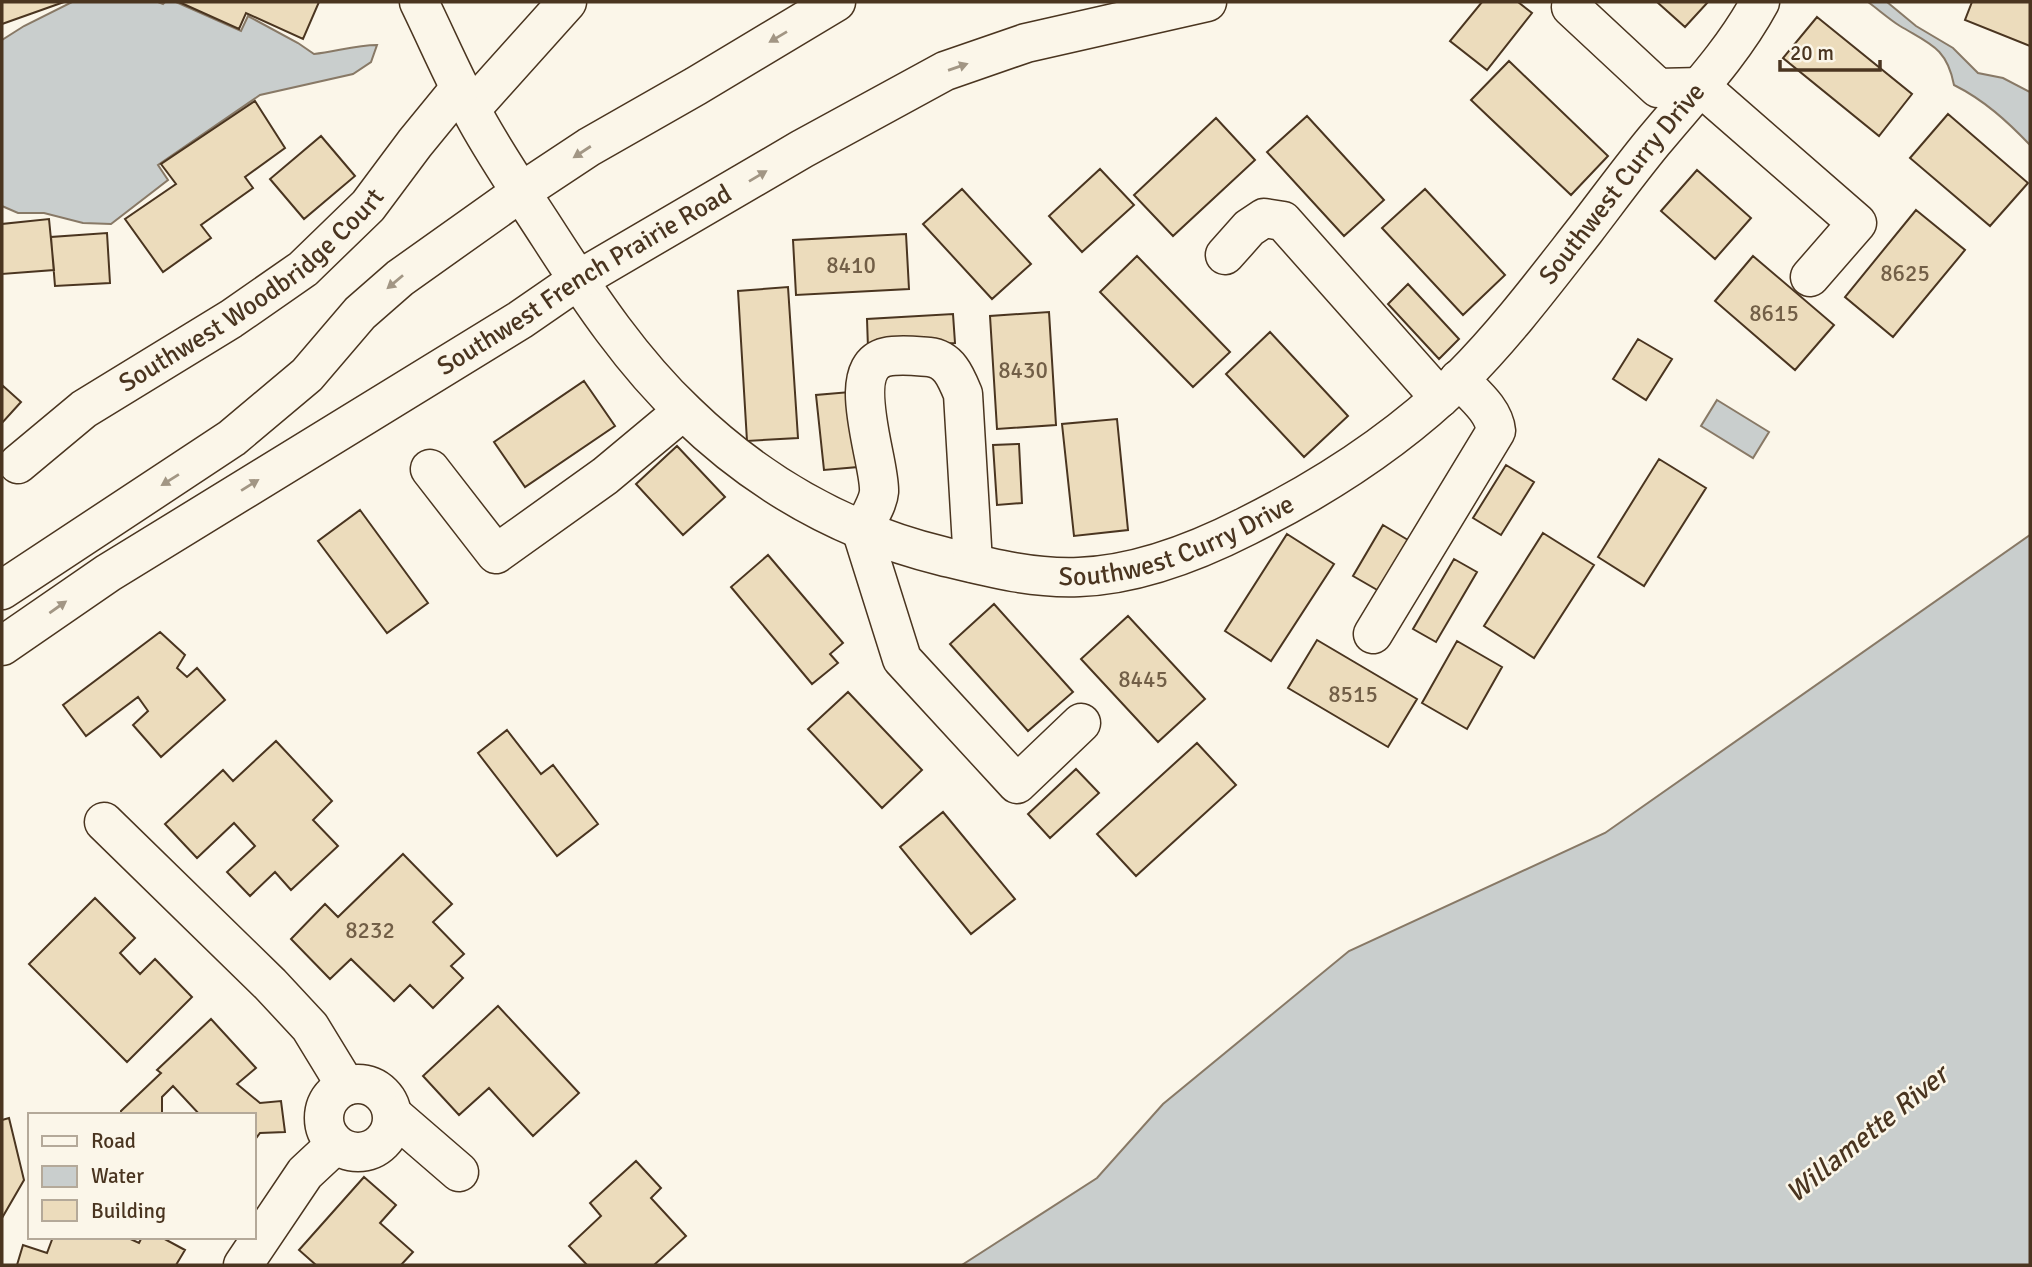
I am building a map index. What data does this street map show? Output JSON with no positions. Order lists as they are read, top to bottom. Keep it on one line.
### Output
{"streets":{"street":["Southwest Curry Drive","Southwest French Prairie Road","Southwest Woodbridge Court"]},"crossings":[["Southwest Curry Drive","Southwest French Prairie Road"],["Southwest Curry Drive","Southwest Woodbridge Court"]],"water":["Willamette River"],"house_numbers":["8410","8625","8615","8430","8445","8515","8232"],"legend":["Road","Water","Building"],"scale_bar":"20 m"}
